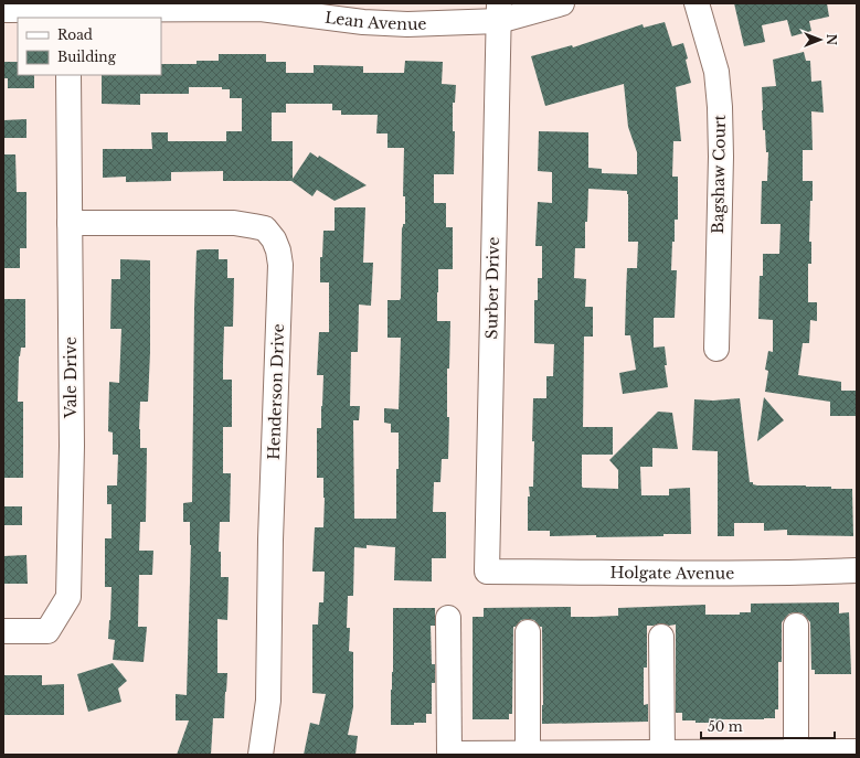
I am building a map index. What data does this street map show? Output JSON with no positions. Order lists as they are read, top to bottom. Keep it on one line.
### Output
{"streets":{"street":["Lean Avenue","Bagshaw Court","Surber Drive","Vale Drive","Henderson Drive","Holgate Avenue"]},"crossings":[["Lean Avenue","Surber Drive"],["Surber Drive","Holgate Avenue"],["Vale Drive","Henderson Drive"]],"legend":["Road","Building"],"scale_bar":"50 m","north":"right"}
